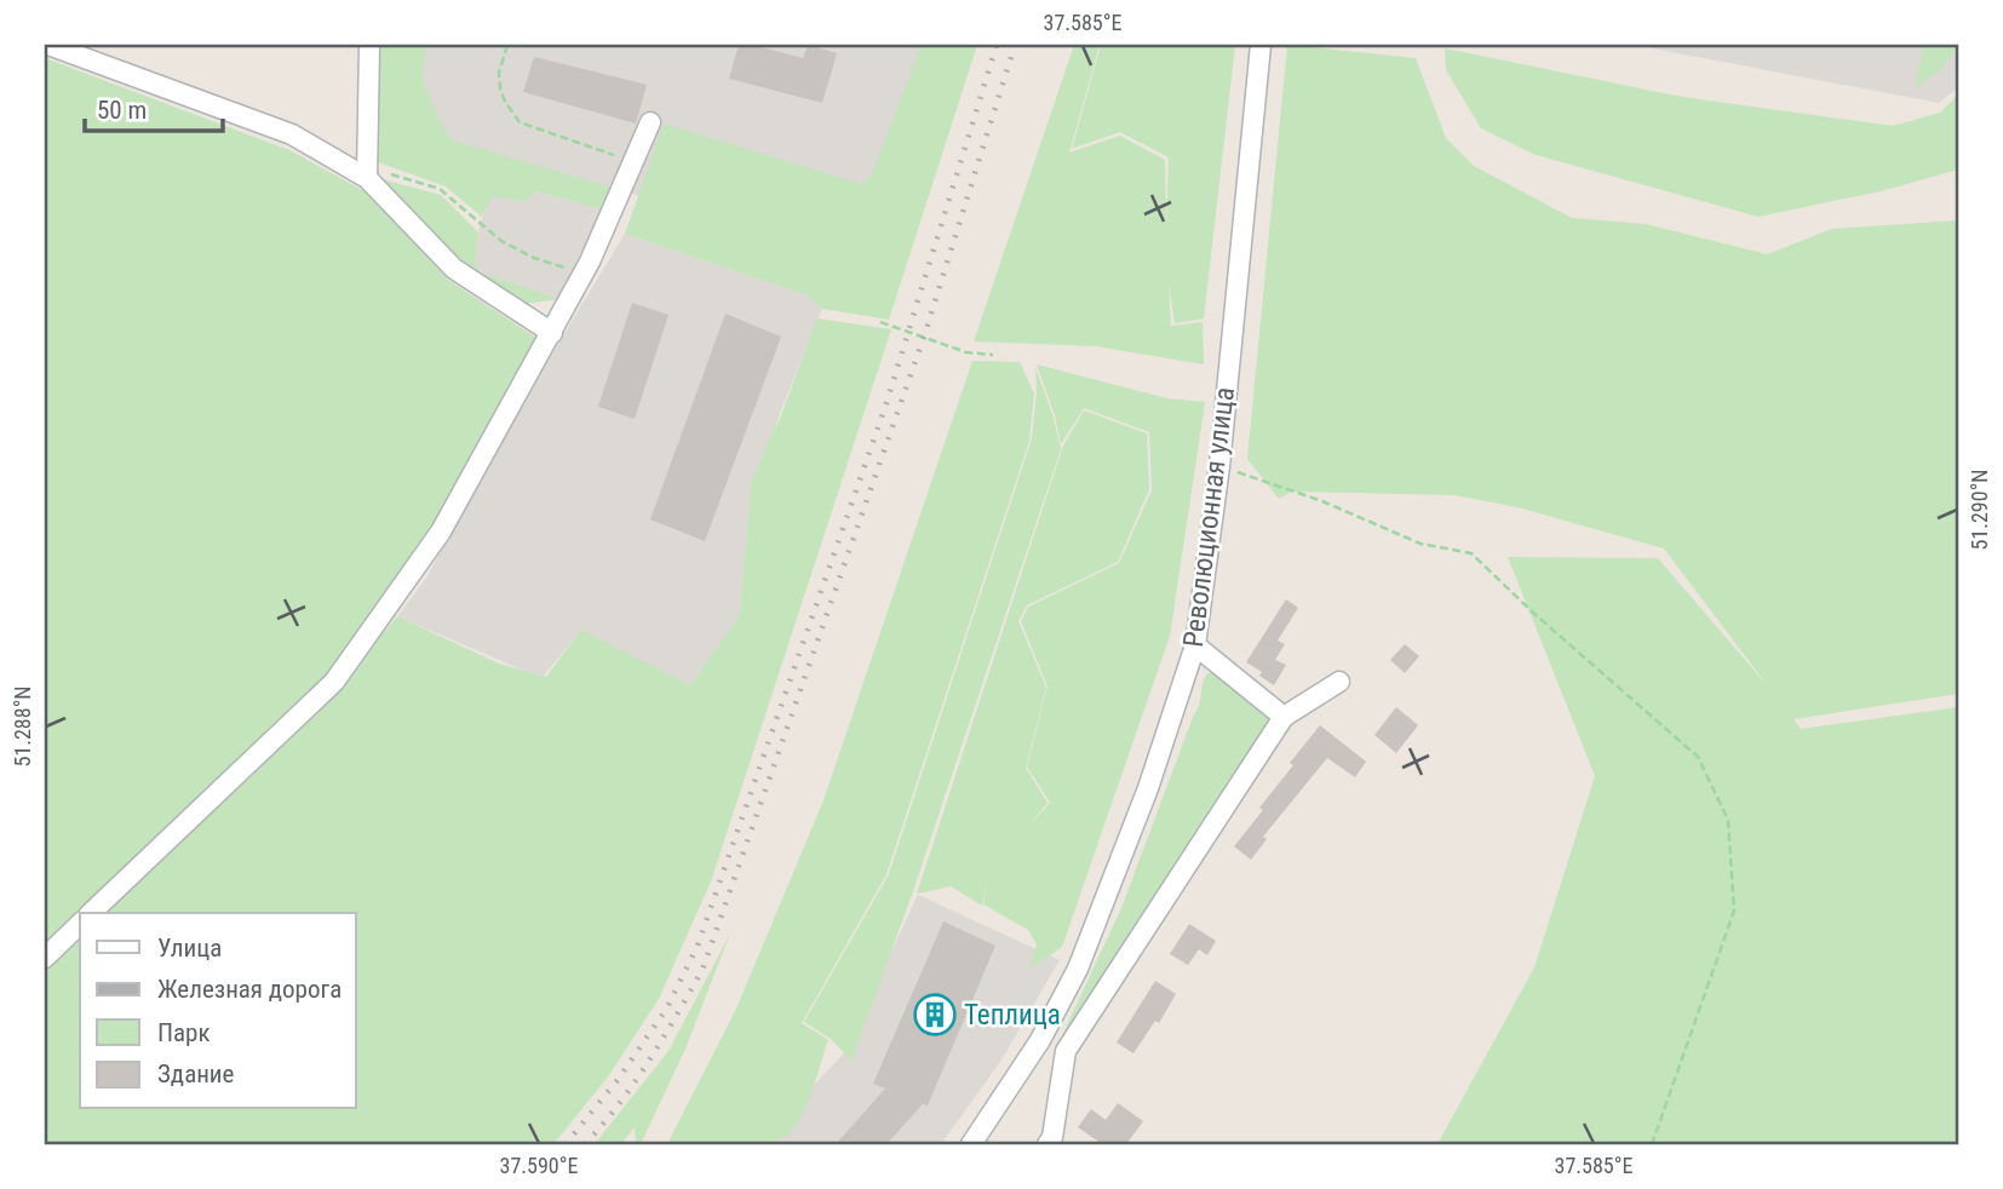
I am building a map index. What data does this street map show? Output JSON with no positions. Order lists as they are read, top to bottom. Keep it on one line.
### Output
{"streets":{"street":["Революционная улица"]},"places":{"building":["Теплица"]},"legend":["Улица","Железная дорога","Парк","Здание"],"scale_bar":"50 m","coordinates":["37.585°E","51.290°N","51.288°N","37.590°E"]}
